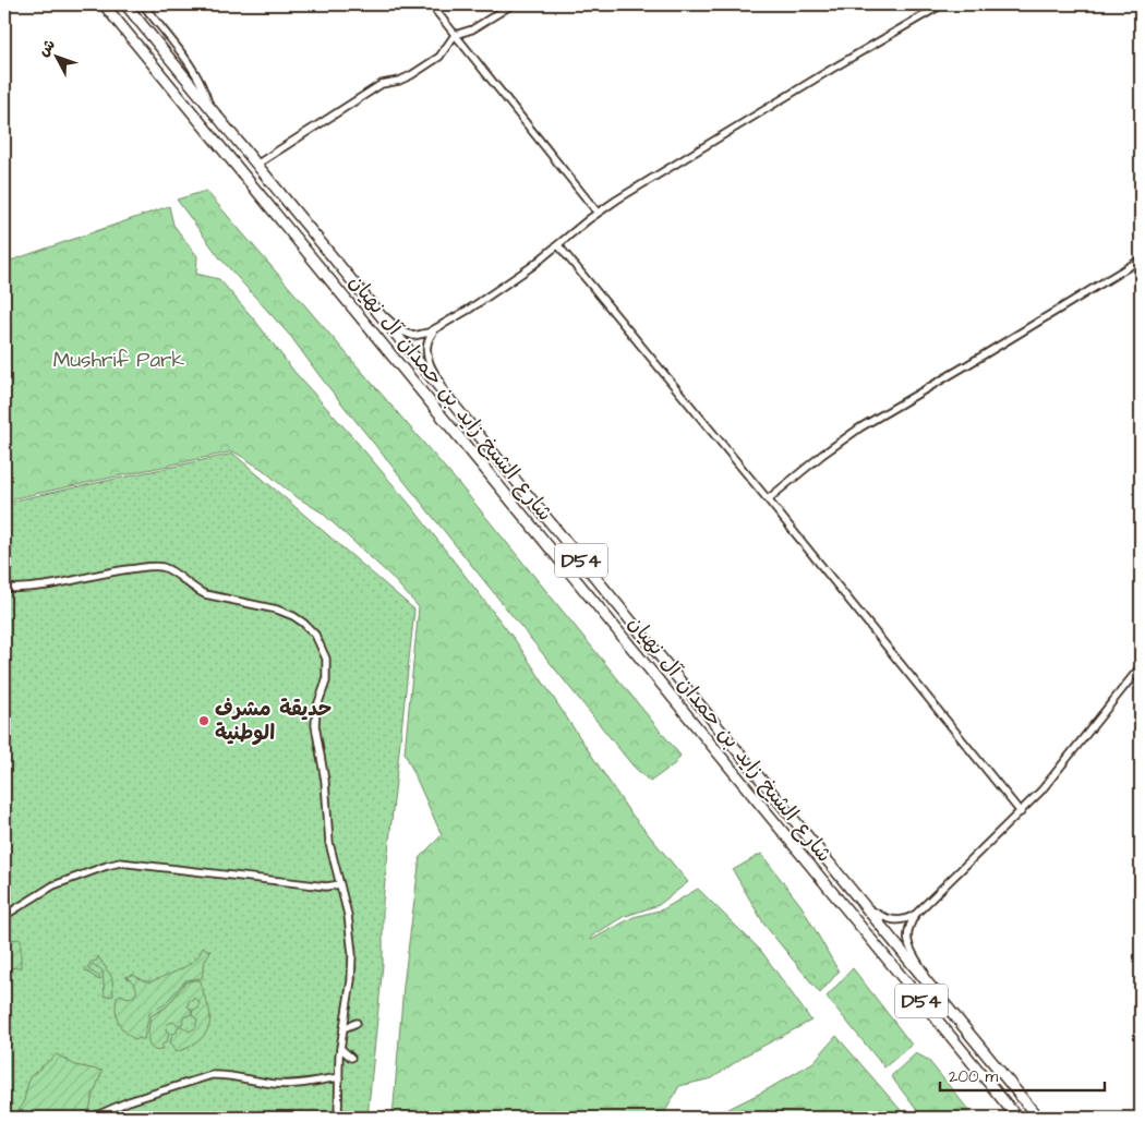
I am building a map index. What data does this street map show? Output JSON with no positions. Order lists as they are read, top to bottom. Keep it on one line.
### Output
{"streets":{"highway":["شارع الشيخ زايد بن حمدان آل نهيان","D54"]},"parks":["Mushrif Park"],"places":["حديقة مشرف الوطنية"],"scale_bar":"200 m","north":"top left"}
